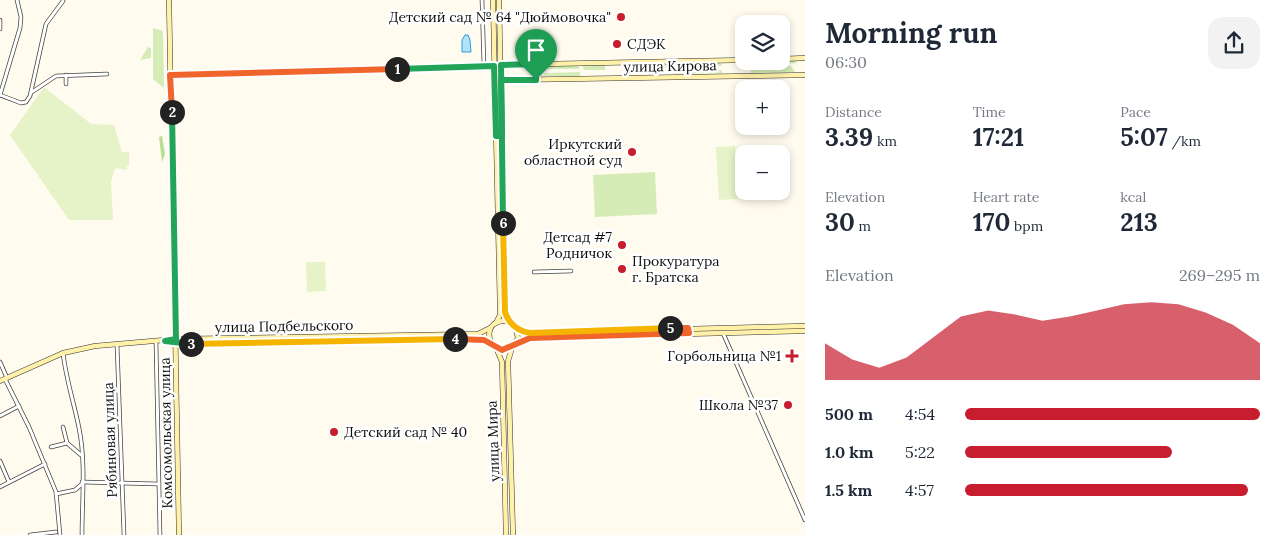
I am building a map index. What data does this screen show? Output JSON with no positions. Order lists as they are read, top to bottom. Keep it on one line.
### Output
{"streets":{"main road":["улица Кирова","улица Подбельского","Комсомольская улица","улица Мира"],"street":["Рябиновая улица"]},"crossings":[["улица Подбельского","Комсомольская улица"],["улица Подбельского","улица Мира"]],"places":{"other":["Детский сад № 64 \"Дюймовочка\"","СДЭК","Иркутский областной суд","Детсад #7 Родничок","Прокуратура г. Братска","Школа №37","Детский сад № 40"],"health":["Горбольница №1"]},"page":{"heading":["Morning run","06:30"],"map_buttons":["+","−"],"pins":["1","2","6","5","4","3"],"stats":[["Distance","3.39 km"],["Time","17:21"],["Pace","5:07 /km"],["Elevation","30 m"],["Heart rate","170 bpm"],["kcal","213"]],"chart":["Elevation","269–295 m"],"list":[{"name":"500 m","note":"4:54"},{"name":"1.0 km","note":"5:22"},{"name":"1.5 km","note":"4:57"}]}}
